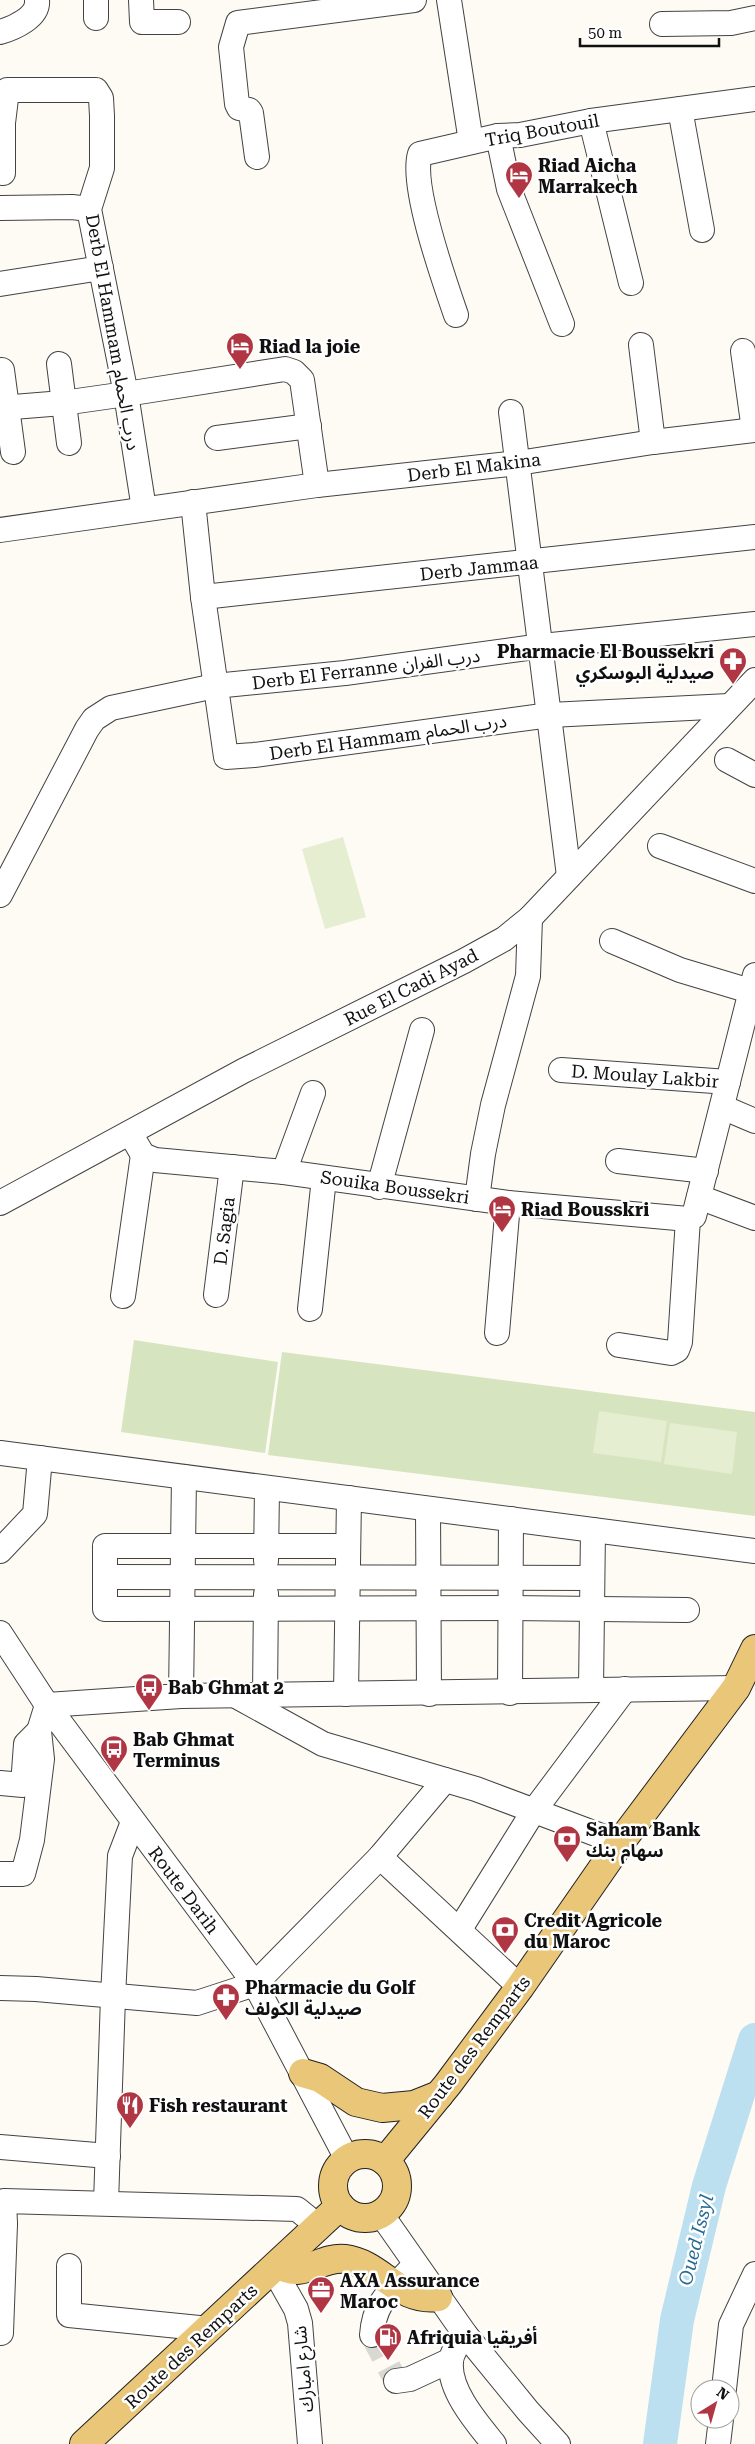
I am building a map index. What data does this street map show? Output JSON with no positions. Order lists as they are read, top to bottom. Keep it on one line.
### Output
{"streets":{"main road":["Route des Remparts"],"street":["Triq Boutouil","Derb El Hammam درب الحمام","Derb El Makina","Derb Jammaa","Derb El Ferranne درب الفران","Rue El Cadi Ayad","D. Moulay Lakbir","Souika Boussekri","D. Sagia","Route Darih","شارع امبارك"]},"crossings":[["Derb El Hammam درب الحمام","Derb El Ferranne درب الفران"],["Derb El Hammam درب الحمام","Rue El Cadi Ayad"],["Souika Boussekri","D. Sagia"],["Route Darih","Route des Remparts"],["Route des Remparts","شارع امبارك"]],"water":["Oued Issyl"],"places":{"hotel":["Riad Aicha Marrakech","Riad la joie","Riad Bousskri"],"pharmacy":["Pharmacie El Boussekri صيدلية البوسكري","Pharmacie du Golf صيدلية الكولف"],"bus stop":["Bab Ghmat 2","Bab Ghmat Terminus"],"bank":["Saham Bank سهام بنك","Credit Agricole du Maroc"],"restaurant":["Fish restaurant"],"office":["AXA Assurance Maroc"],"fuel station":["Afriquia أفريقيا"]},"scale_bar":"50 m","north":"top right"}
